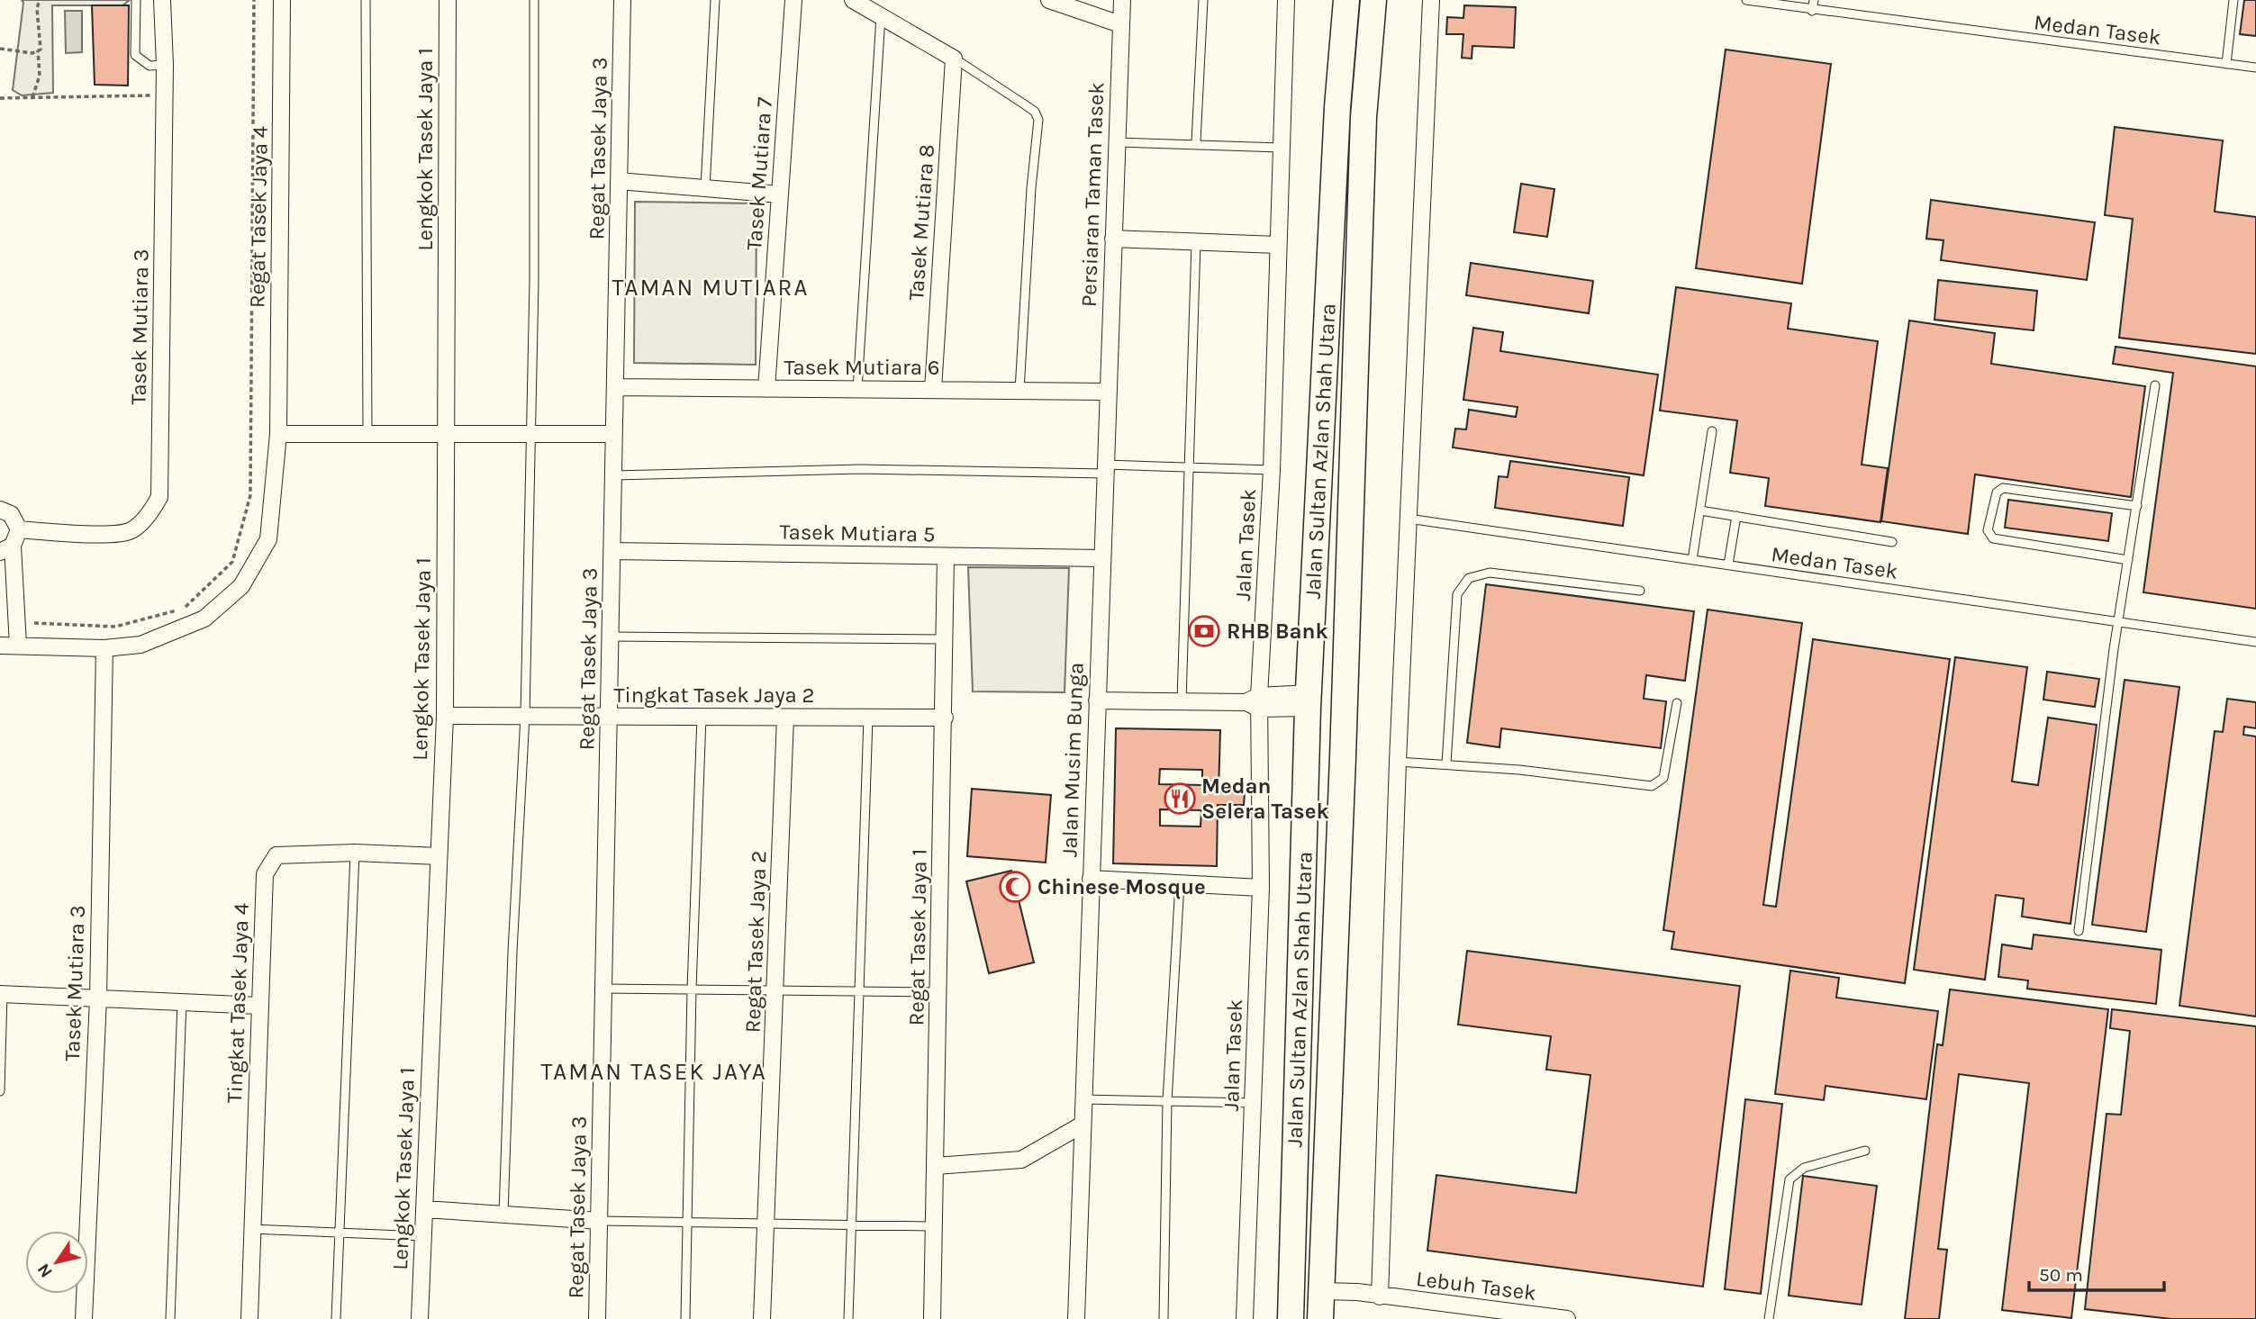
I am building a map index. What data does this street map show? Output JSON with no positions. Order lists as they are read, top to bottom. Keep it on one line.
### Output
{"streets":{"main road":["Jalan Sultan Azlan Shah Utara"],"street":["Regat Tasek Jaya 3","Lengkok Tasek Jaya 1","Tasek Mutiara 7","Persiaran Taman Tasek","Regat Tasek Jaya 4","Tasek Mutiara 8","Tasek Mutiara 3","Tasek Mutiara 6","Tasek Mutiara 5","Jalan Tasek","Tingkat Tasek Jaya 2","Jalan Musim Bunga","Regat Tasek Jaya 1","Regat Tasek Jaya 2","Tingkat Tasek Jaya 4","Lebuh Tasek"],"lane":["Medan Tasek"]},"crossings":[["Regat Tasek Jaya 3","Tasek Mutiara 6"],["Regat Tasek Jaya 3","Tasek Mutiara 5"],["Regat Tasek Jaya 3","Tingkat Tasek Jaya 2"],["Lengkok Tasek Jaya 1","Tingkat Tasek Jaya 2"],["Lengkok Tasek Jaya 1","Tingkat Tasek Jaya 4"],["Tasek Mutiara 7","Tasek Mutiara 6"],["Persiaran Taman Tasek","Tasek Mutiara 6"],["Persiaran Taman Tasek","Jalan Musim Bunga"],["Regat Tasek Jaya 4","Tasek Mutiara 3"],["Tasek Mutiara 8","Tasek Mutiara 6"],["Tasek Mutiara 6","Jalan Musim Bunga"],["Jalan Sultan Azlan Shah Utara","Lebuh Tasek"],["Tasek Mutiara 5","Jalan Musim Bunga"],["Tasek Mutiara 5","Regat Tasek Jaya 1"],["Tingkat Tasek Jaya 2","Regat Tasek Jaya 1"],["Tingkat Tasek Jaya 2","Regat Tasek Jaya 2"]],"districts":["TAMAN MUTIARA","TAMAN TASEK JAYA"],"places":{"bank":["RHB Bank"],"restaurant":["Medan Selera Tasek"],"mosque":["Chinese Mosque"]},"scale_bar":"50 m","north":"bottom left"}
